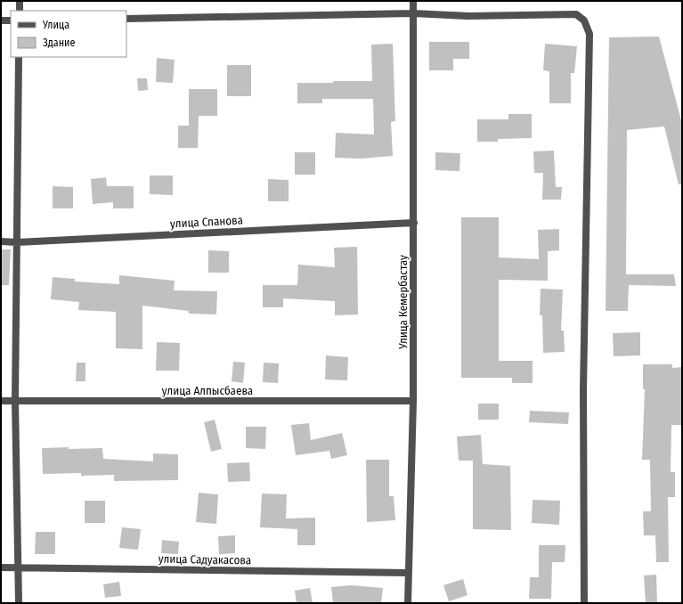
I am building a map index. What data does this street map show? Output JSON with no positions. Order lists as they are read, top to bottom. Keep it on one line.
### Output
{"streets":{"street":["улица Спанова","Улица Кемербастау","улица Алпысбаева","улица Садуакасова"]},"crossings":[["улица Спанова","Улица Кемербастау"],["Улица Кемербастау","улица Алпысбаева"],["Улица Кемербастау","улица Садуакасова"]],"legend":["Улица","Здание"]}
